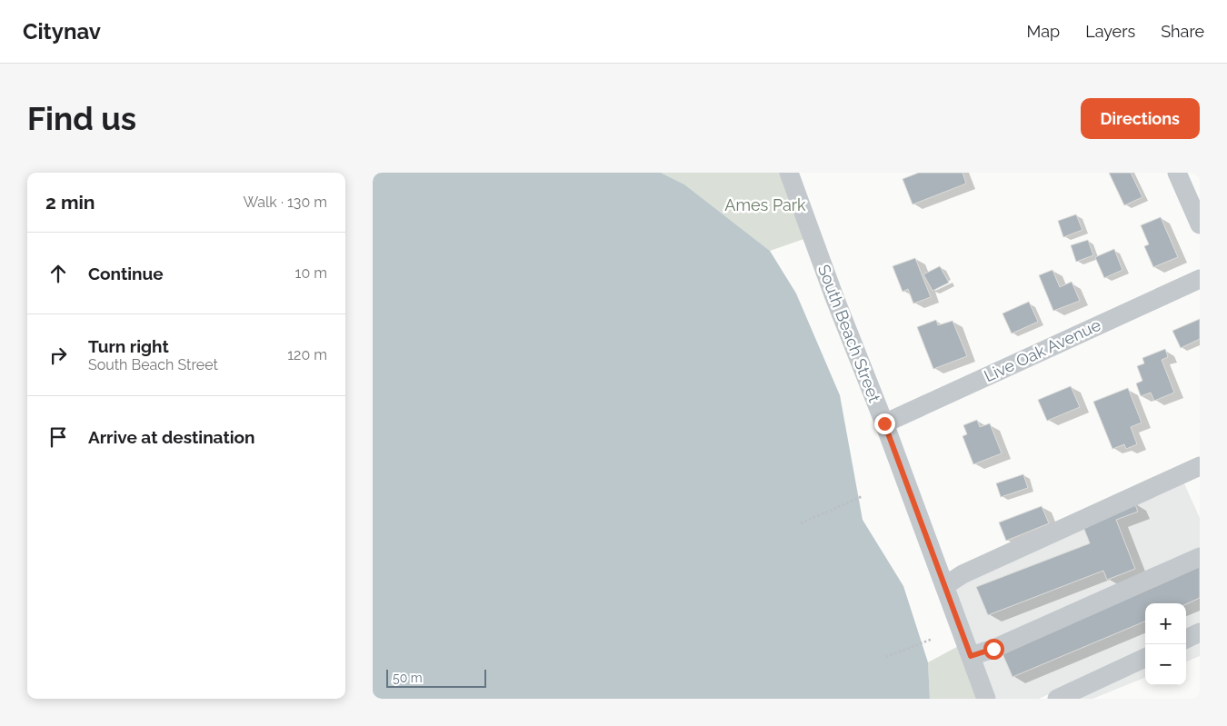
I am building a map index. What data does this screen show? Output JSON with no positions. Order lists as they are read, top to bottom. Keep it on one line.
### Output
{"streets":{"street":["South Beach Street","Live Oak Avenue"]},"crossings":[["South Beach Street","Live Oak Avenue"]],"parks":["Ames Park"],"scale_bar":"50 m","page":{"header":"Citynav","nav":["Map","Layers","Share"],"buttons":"Directions","title":"Find us","heading":["2 min","Walk · 130 m"],"list":[["Continue","10 m"],["Turn right","South Beach Street","120 m"],"Arrive at destination"],"map_buttons":["+","−"],"scale":"50 m"}}
